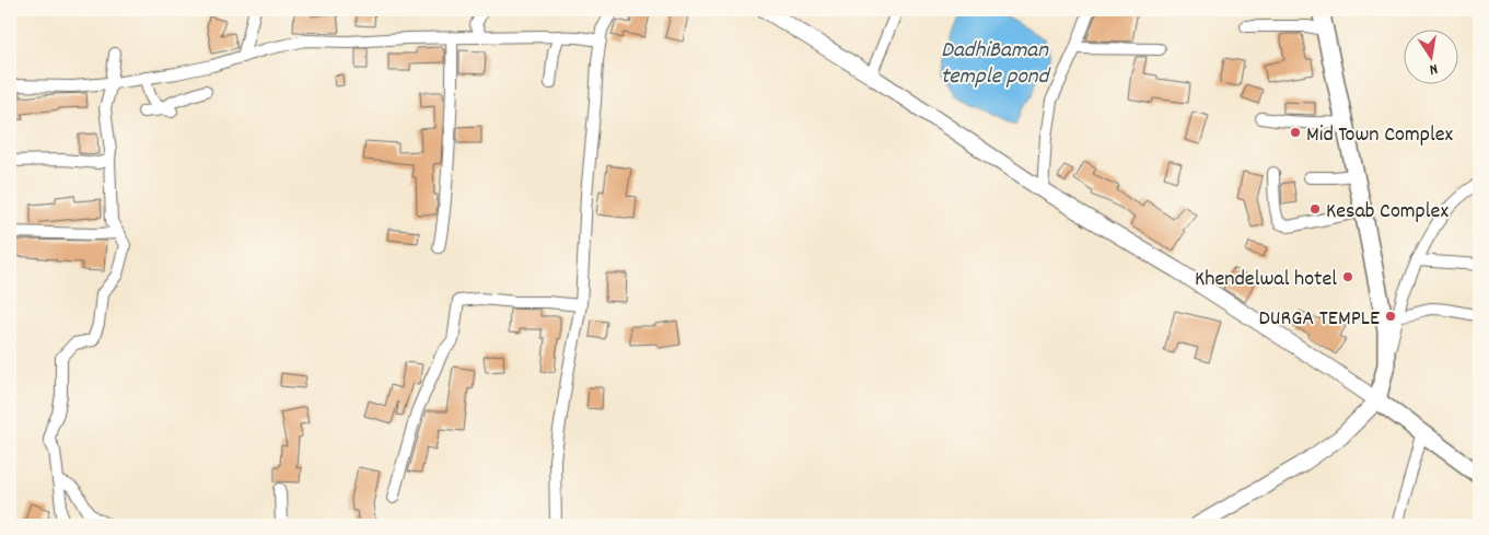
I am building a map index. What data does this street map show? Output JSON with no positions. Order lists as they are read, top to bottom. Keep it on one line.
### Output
{"water":["DadhiBaman temple pond"],"places":["Mid Town Complex","Kesab Complex","Khendelwal hotel","DURGA TEMPLE"],"north":"bottom"}
